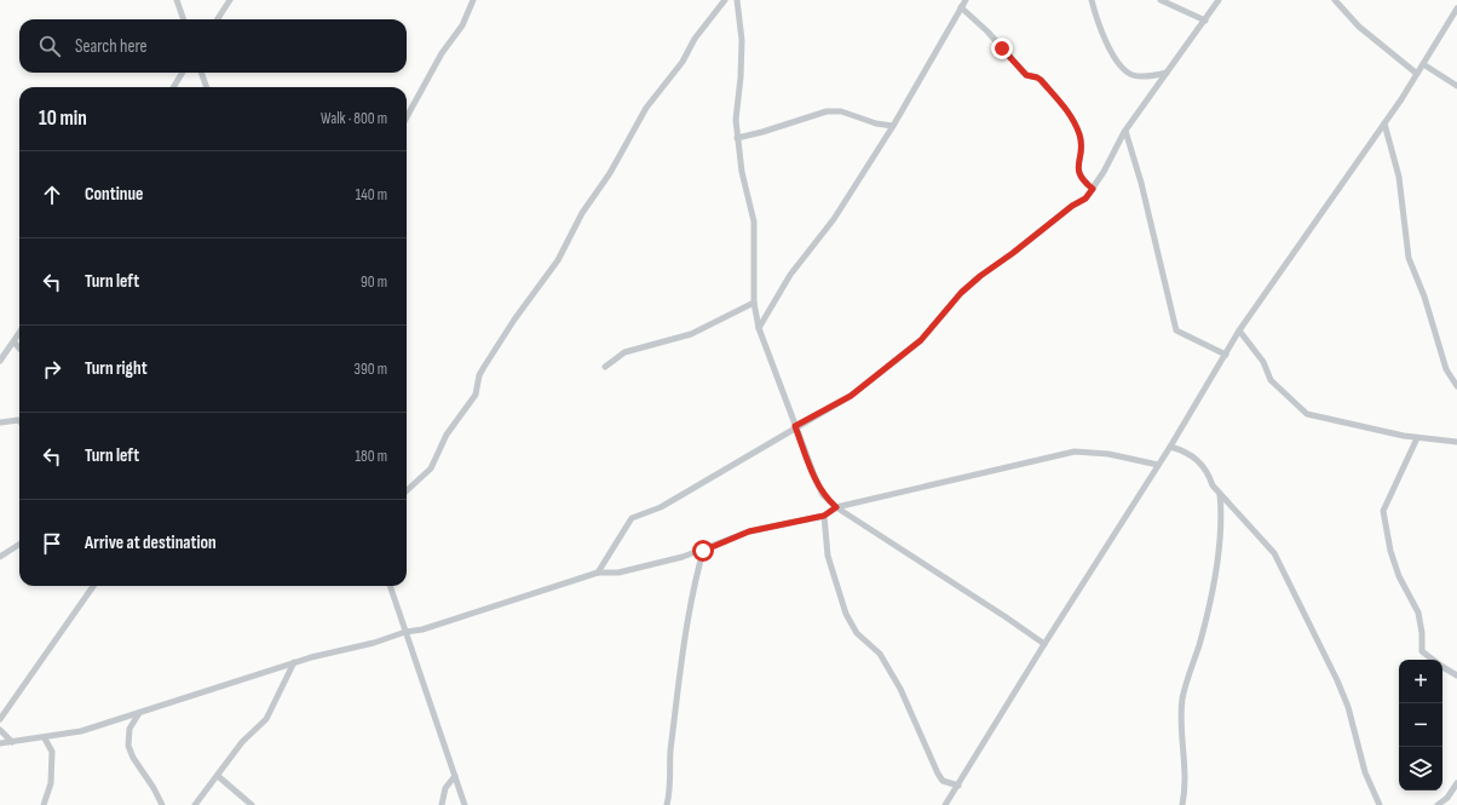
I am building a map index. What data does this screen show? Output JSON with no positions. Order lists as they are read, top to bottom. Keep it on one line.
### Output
{"page":{"search":"Search here","heading":["10 min","Walk · 800 m"],"list":[["Continue","140 m"],["Turn left","90 m"],["Turn right","390 m"],["Turn left","180 m"],"Arrive at destination"],"map_buttons":["+","−"]}}
